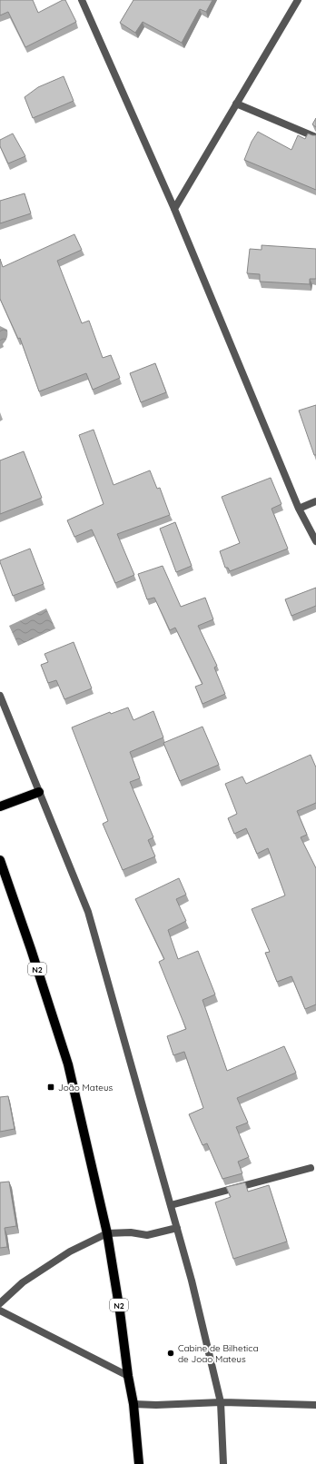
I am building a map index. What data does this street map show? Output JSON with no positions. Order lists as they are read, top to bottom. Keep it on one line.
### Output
{"streets":{"main road":["N2"]},"places":{"transit":["João Mateus"],"other":["Cabine de Bilhetica de Joao Mateus"]}}
